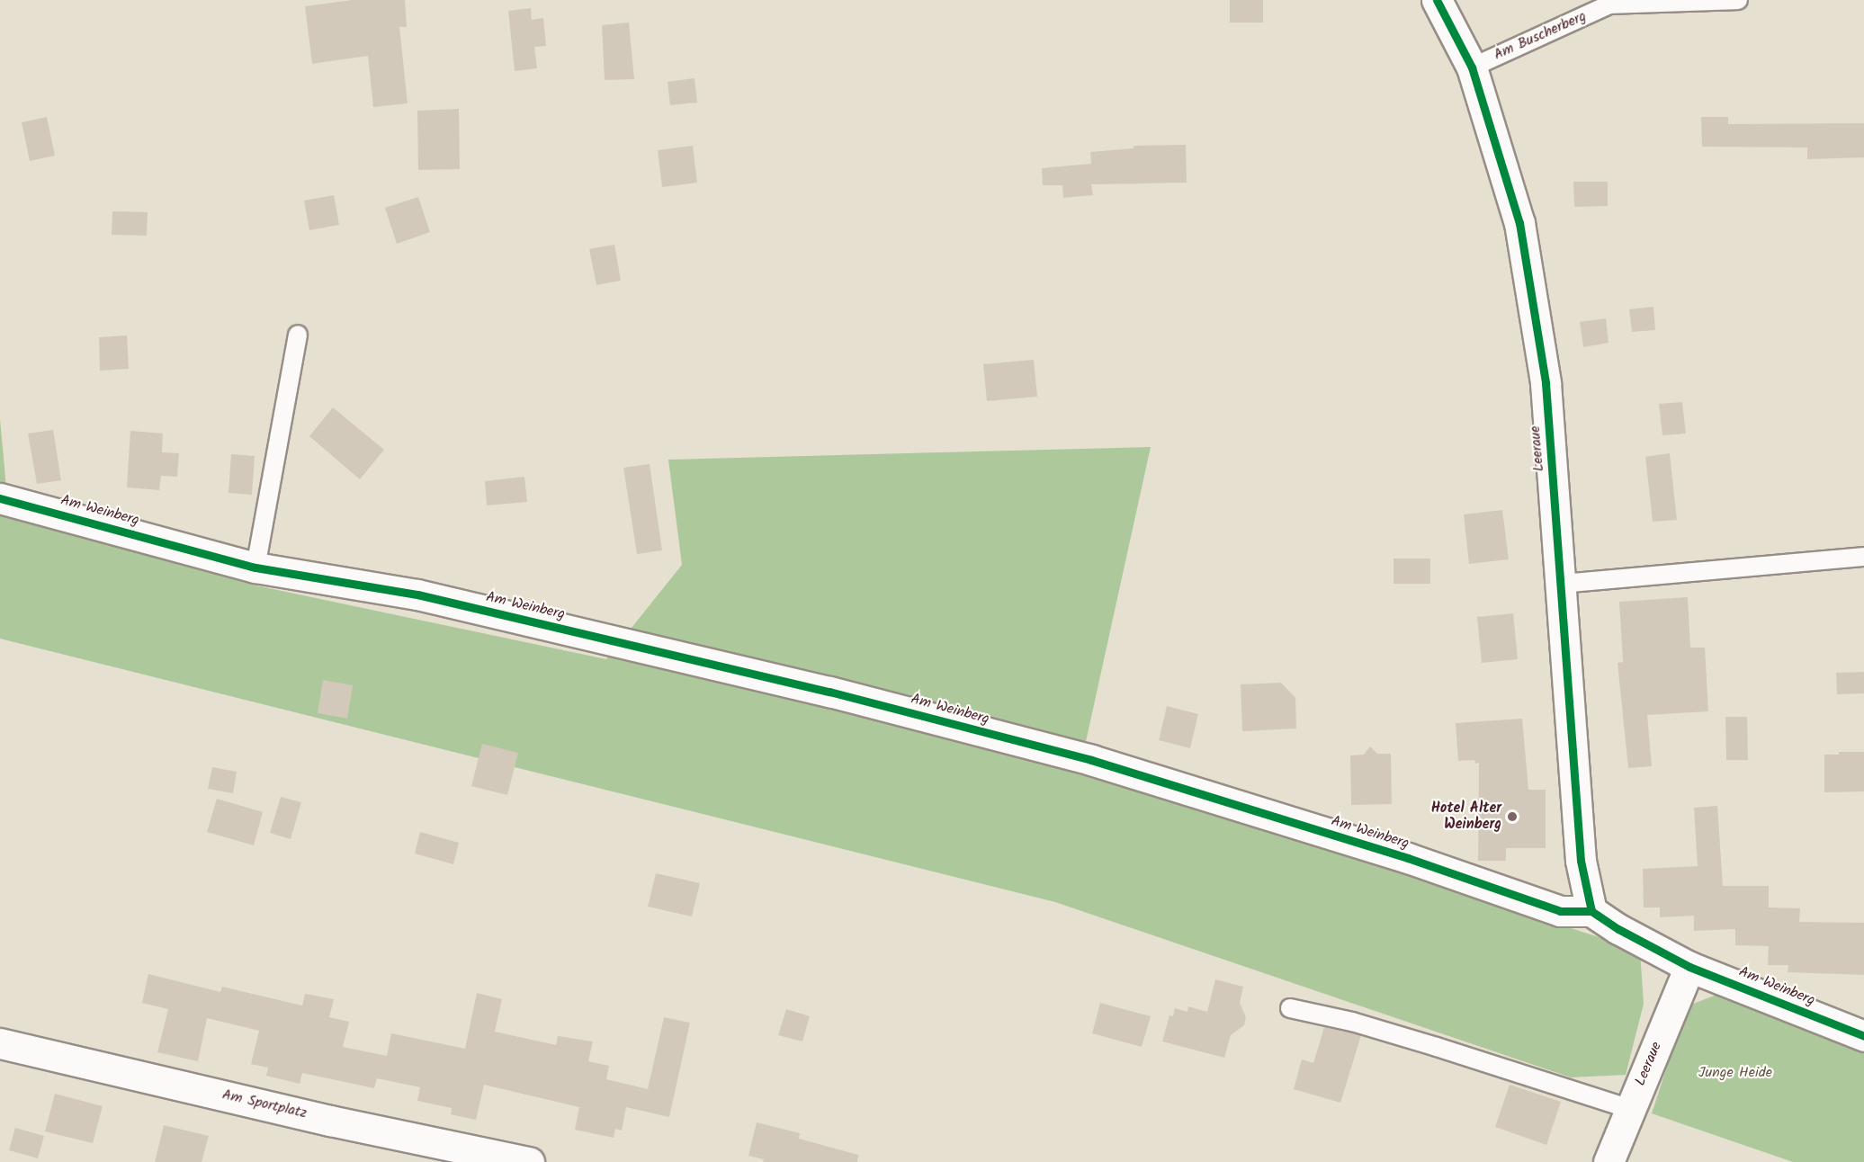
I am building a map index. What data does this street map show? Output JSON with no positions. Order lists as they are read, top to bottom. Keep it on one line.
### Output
{"streets":{"street":["Leeraue","Am Weinberg","Am Sportplatz"],"lane":["Am Buscherberg"]},"crossings":[["Am Buscherberg","Leeraue"],["Leeraue","Am Weinberg"]],"parks":["Junge Heide"],"places":["Hotel Alter Weinberg"]}
